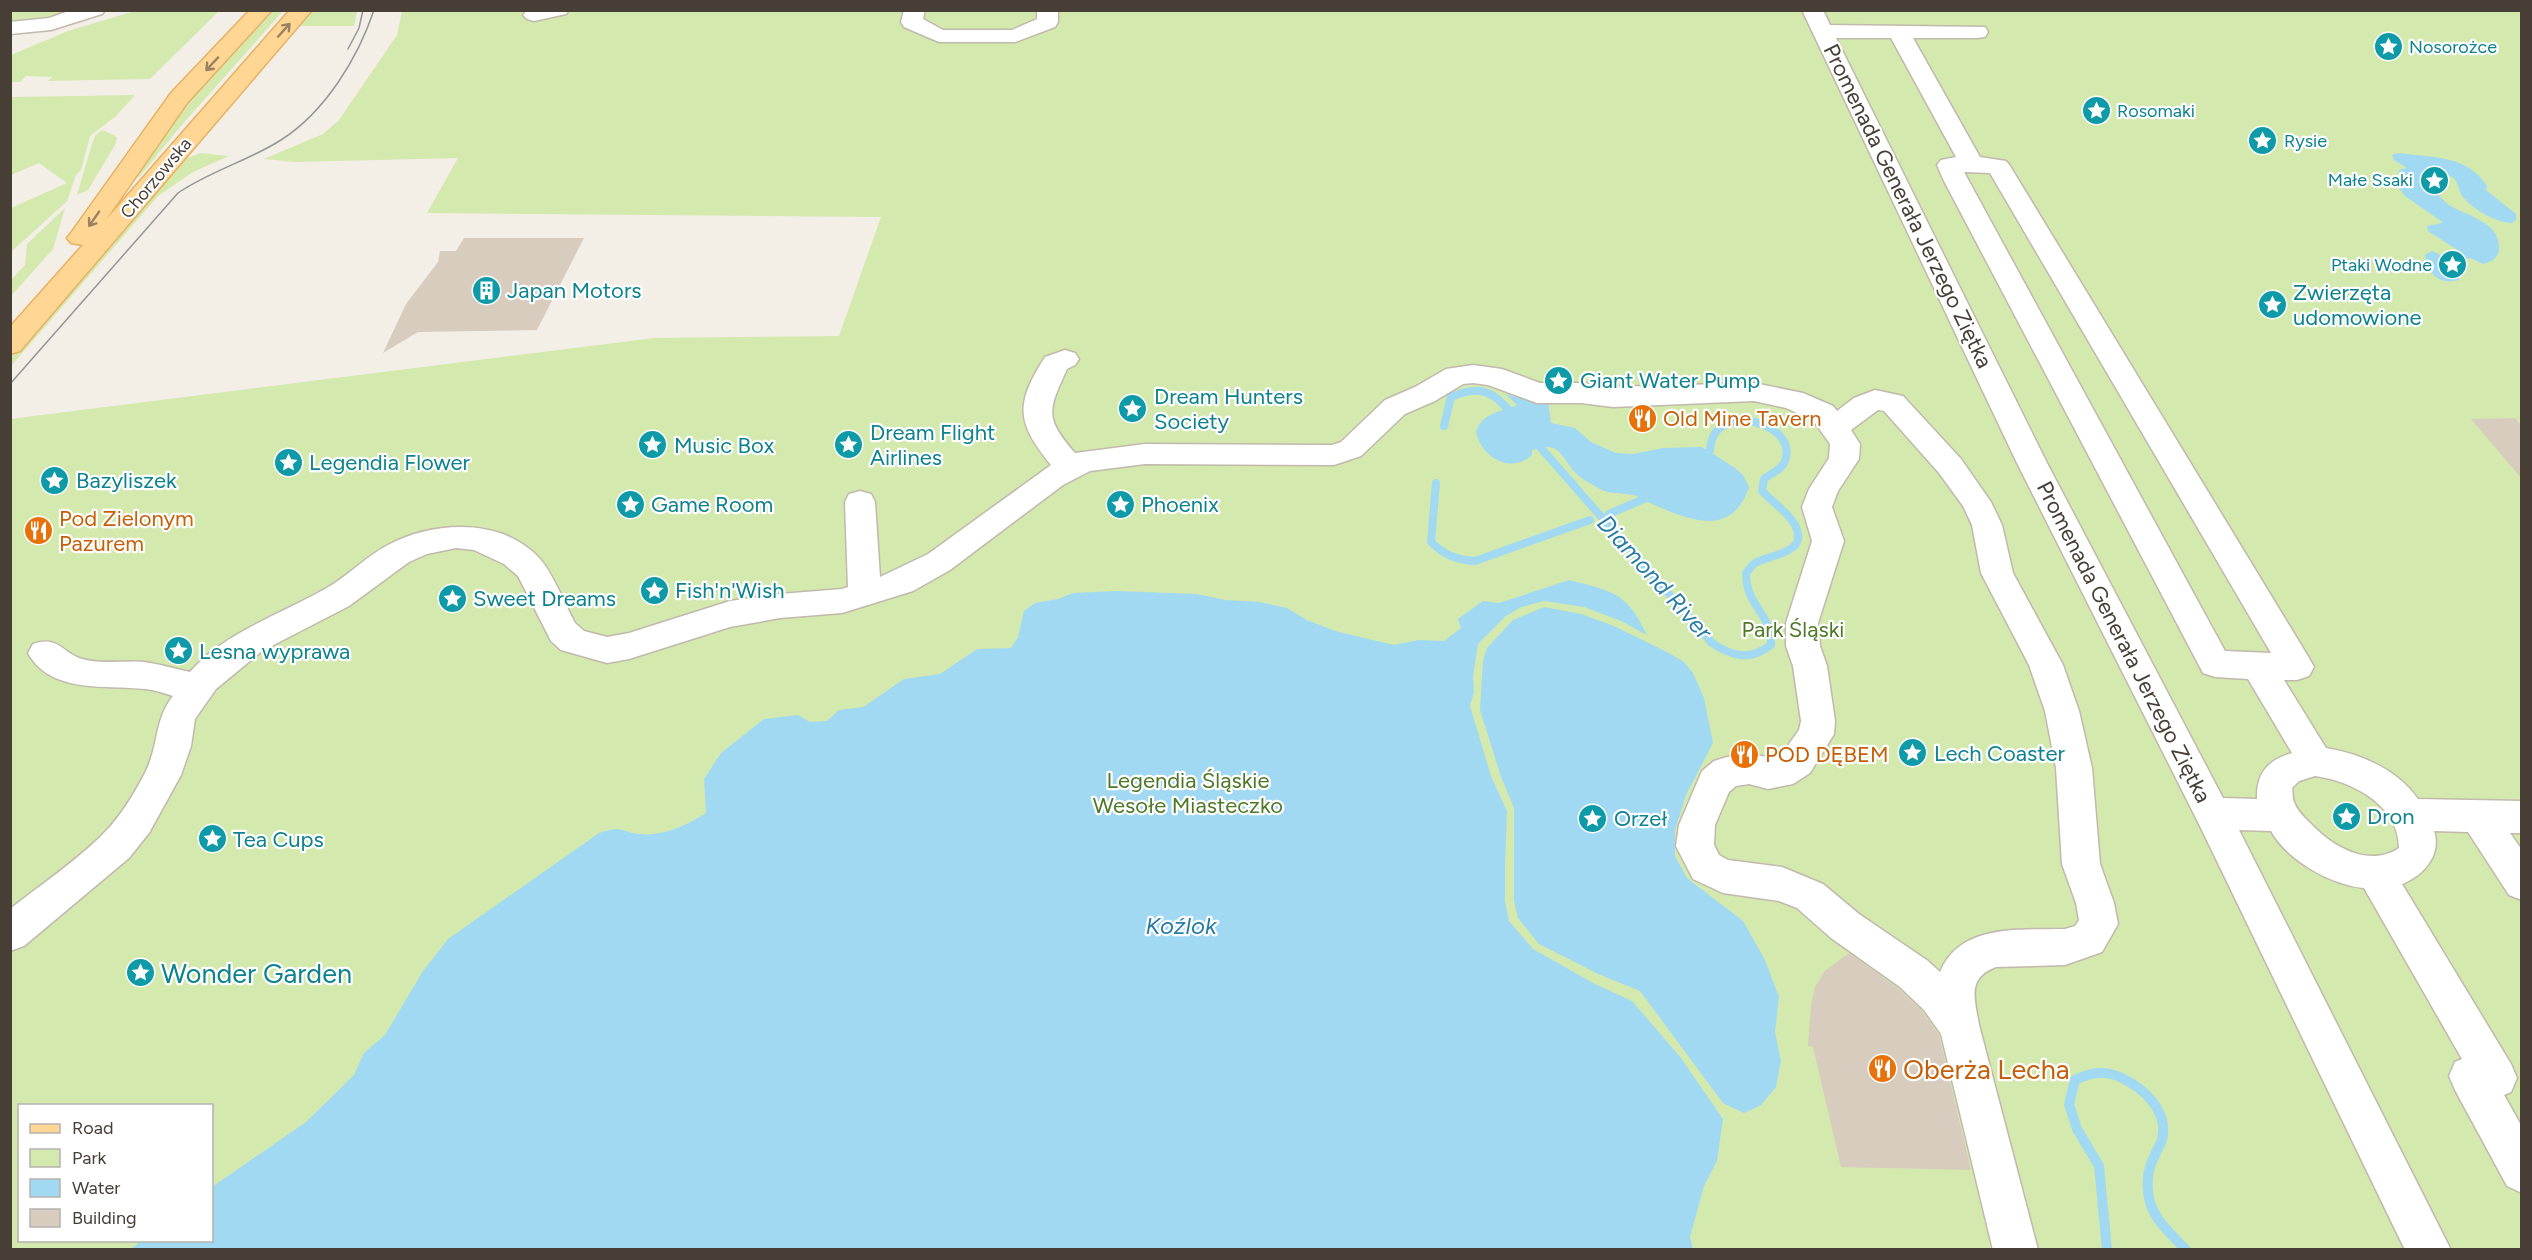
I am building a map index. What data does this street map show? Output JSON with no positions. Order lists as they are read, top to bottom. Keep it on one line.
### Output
{"streets":{"main road":["Chorzowska"],"street":["Promenada Generała Jerzego Ziętka"]},"water":["Diamond River","Koźlok"],"parks":["Park Śląski","Legendia Śląskie Wesołe Miasteczko"],"places":{"place":["Nosorożce","Rosomaki","Rysie","Małe Ssaki","Ptaki Wodne","Zwierzęta udomowione","Giant Water Pump","Dream Hunters Society","Music Box","Dream Flight Airlines","Legendia Flower","Bazyliszek","Game Room","Phoenix","Fish'n'Wish","Sweet Dreams","Lesna wyprawa","Lech Coaster","Dron","Orzeł","Tea Cups","Wonder Garden"],"building":["Japan Motors"],"restaurant":["Old Mine Tavern","Pod Zielonym Pazurem","POD DĘBEM","Oberża Lecha"]},"legend":["Road","Park","Water","Building"]}
